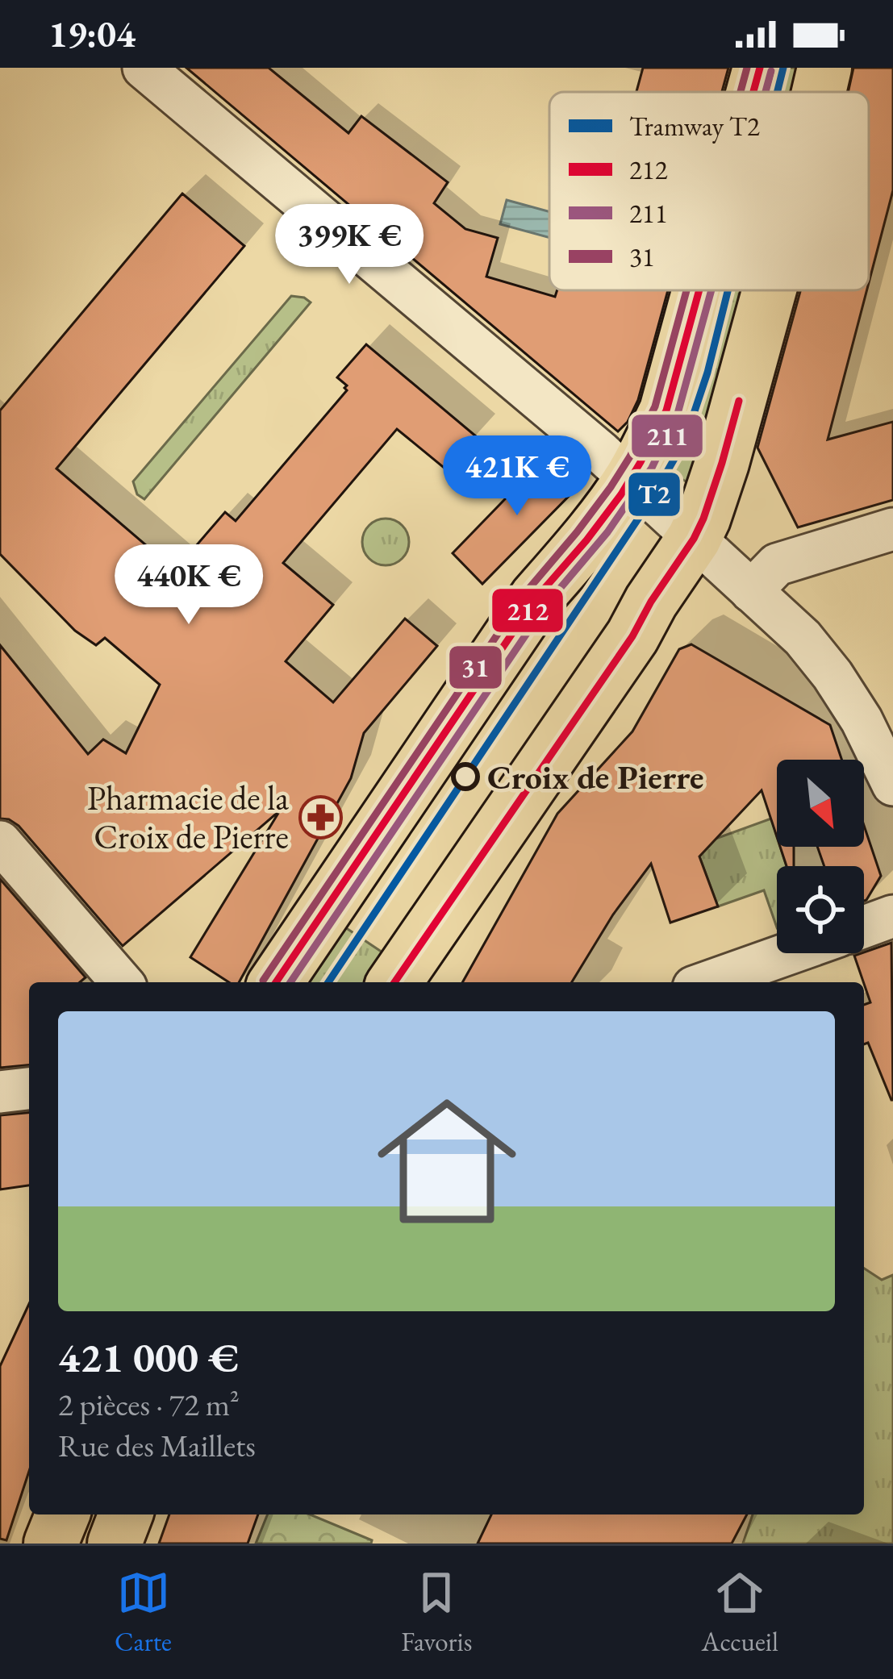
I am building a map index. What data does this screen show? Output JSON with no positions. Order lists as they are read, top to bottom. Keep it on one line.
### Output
{"places":{"other":["Croix de Pierre"],"pharmacy":["Pharmacie de la Croix de Pierre"]},"lines":["tram line T2","transit line 212","transit line 31","transit line 211"],"legend":["Tramway T2","212","211","31"],"north":"bottom right","page":{"status":"19:04","price":["399K €","421K €","440K €"],"list":[{"name":"421 000 €","note":"2 pièces · 72 m² · Rue des Maillets"}],"tabs":["Carte","Favoris","Accueil"]}}
